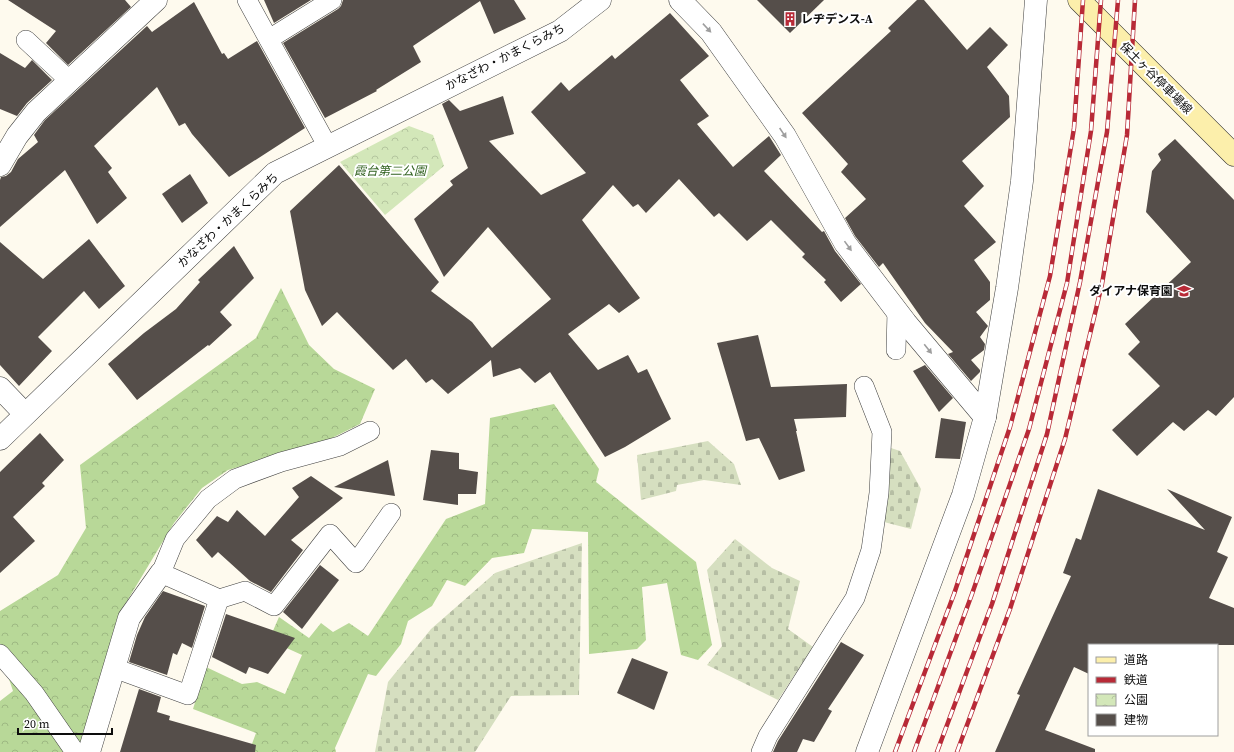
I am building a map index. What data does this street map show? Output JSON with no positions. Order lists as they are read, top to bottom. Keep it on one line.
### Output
{"streets":{"main road":["保土ヶ谷停車場線"],"street":["かなざわ・かまくらみち"]},"parks":["霞台第二公園"],"places":{"building":["レヂデンス-A"],"school or university":["ダイアナ保育園"]},"legend":["道路","鉄道","公園","建物"],"scale_bar":"20 m"}
